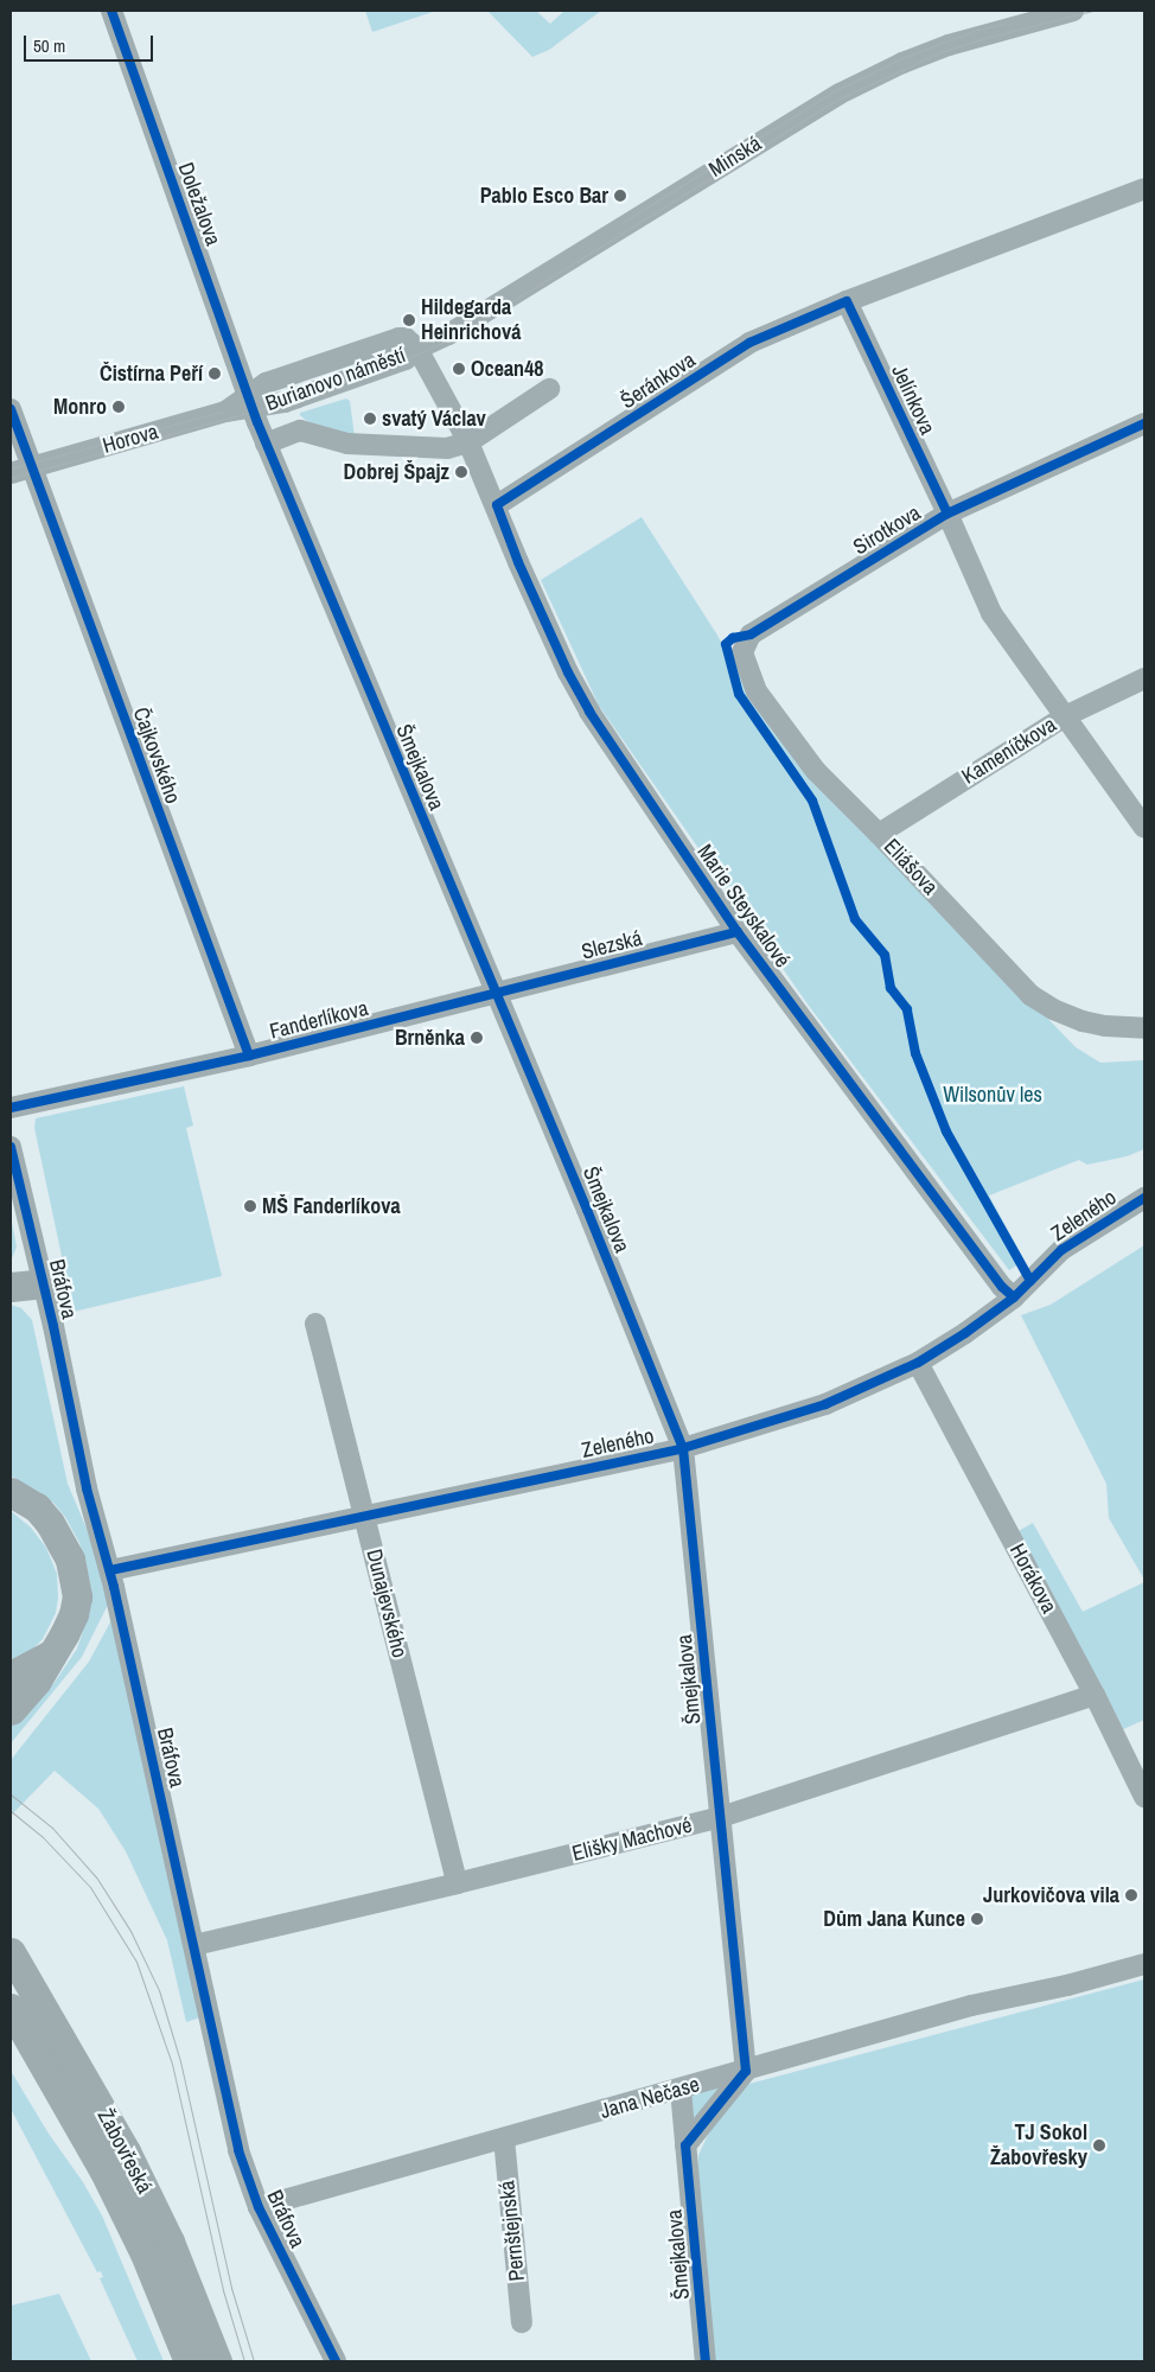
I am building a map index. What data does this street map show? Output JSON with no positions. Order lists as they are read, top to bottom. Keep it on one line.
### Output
{"streets":{"highway":["Žabovřeská"],"street":["Minská","Doležalova","Burianovo náměstí","Šeránkova","Jelínkova","Horova","Sirotkova","Kameníčkova","Čajkovského","Šmejkalova","Eliášova","Marie Steyskalové","Slezská","Fanderlíkova","Zeleného","Bráfova","Horákova","Dunajevského","Elišky Machové","Jana Nečase","Pernštejnská"]},"crossings":[["Minská","Burianovo náměstí"],["Doležalova","Burianovo náměstí"],["Doležalova","Horova"],["Doležalova","Šmejkalova"],["Burianovo náměstí","Horova"],["Burianovo náměstí","Šmejkalova"],["Burianovo náměstí","Marie Steyskalové"],["Šeránkova","Jelínkova"],["Šeránkova","Marie Steyskalové"],["Jelínkova","Sirotkova"],["Jelínkova","Kameníčkova"],["Horova","Čajkovského"],["Horova","Šmejkalova"],["Sirotkova","Eliášova"],["Kameníčkova","Eliášova"],["Čajkovského","Fanderlíkova"],["Šmejkalova","Slezská"],["Šmejkalova","Fanderlíkova"],["Šmejkalova","Zeleného"],["Šmejkalova","Elišky Machové"],["Šmejkalova","Jana Nečase"],["Marie Steyskalové","Slezská"],["Marie Steyskalové","Zeleného"],["Slezská","Fanderlíkova"],["Zeleného","Bráfova"],["Zeleného","Horákova"],["Zeleného","Dunajevského"],["Bráfova","Elišky Machové"],["Bráfova","Jana Nečase"],["Horákova","Elišky Machové"],["Dunajevského","Elišky Machové"],["Jana Nečase","Pernštejnská"]],"parks":["Wilsonův les"],"places":["Pablo Esco Bar","Hildegarda Heinrichová","Ocean48","Čistírna Peří","Monro","svatý Václav","Dobrej Špajz","Brněnka","MŠ Fanderlíkova","Jurkovičova vila","Dům Jana Kunce","TJ Sokol Žabovřesky"],"scale_bar":"50 m"}
